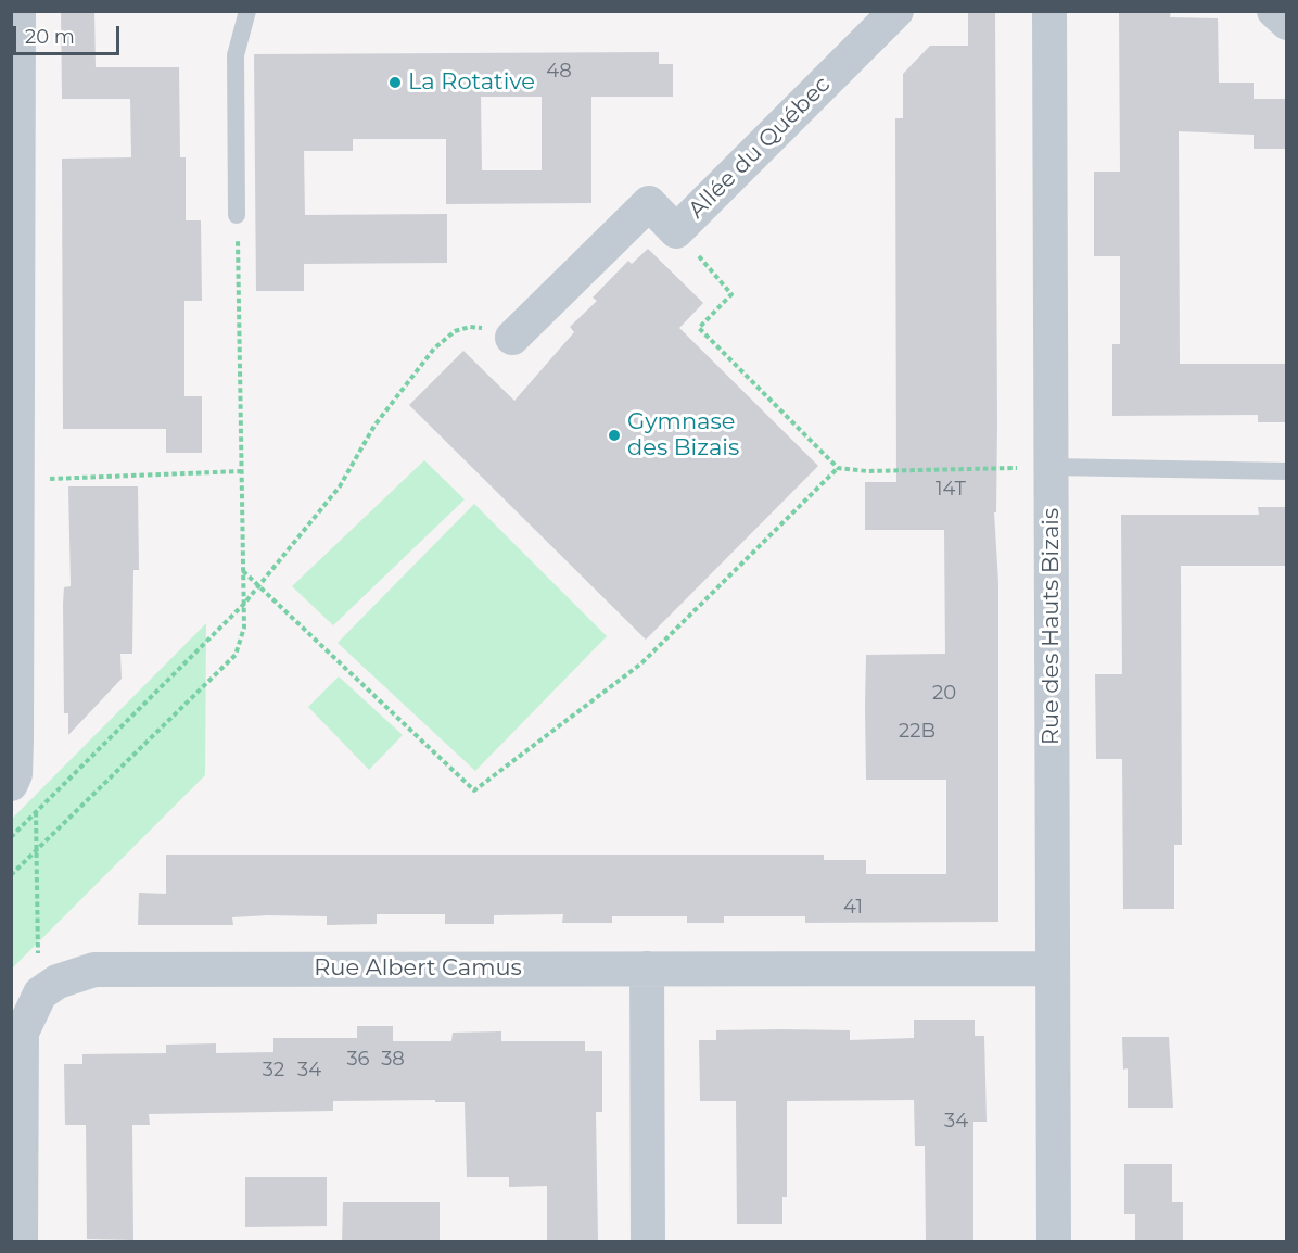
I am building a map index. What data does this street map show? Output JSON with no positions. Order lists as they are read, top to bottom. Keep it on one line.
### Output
{"streets":{"street":["Allée du Québec","Rue des Hauts Bizais","Rue Albert Camus"]},"crossings":[["Rue des Hauts Bizais","Rue Albert Camus"]],"places":["La Rotative","Gymnase des Bizais"],"house_numbers":["48","14T","20","22B","41","36","38","32","34","34"],"scale_bar":"20 m"}
